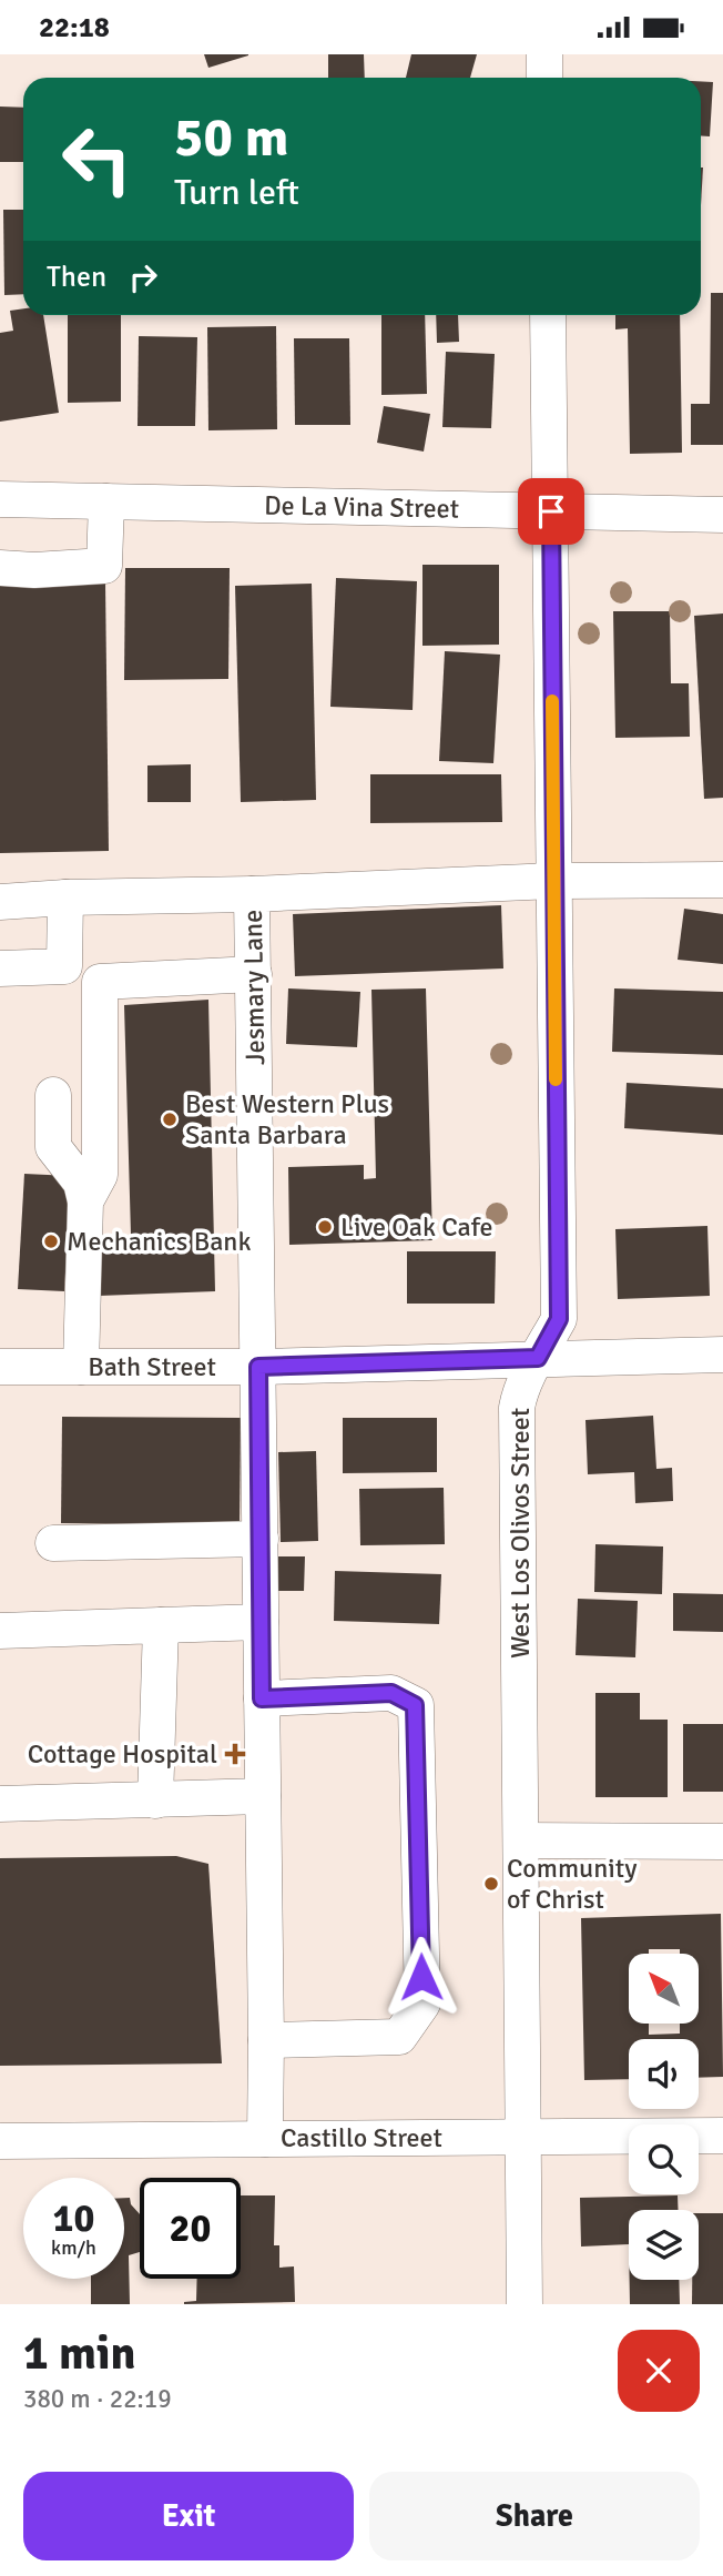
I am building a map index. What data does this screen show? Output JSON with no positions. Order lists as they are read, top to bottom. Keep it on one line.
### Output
{"streets":{"street":["De La Vina Street","Jesmary Lane","Bath Street","West Los Olivos Street","Castillo Street"]},"crossings":[["De La Vina Street","West Los Olivos Street"],["Jesmary Lane","Bath Street"],["Jesmary Lane","West Los Olivos Street"],["Jesmary Lane","Castillo Street"],["Bath Street","West Los Olivos Street"],["West Los Olivos Street","Castillo Street"]],"places":{"other":["Best Western Plus Santa Barbara","Live Oak Cafe","Mechanics Bank","Community of Christ"],"health":["Cottage Hospital"]},"north":"top left","page":{"status":"22:18","turn":["50 m","Turn left"],"then":"Then","speed":"10 km/h","limit":"20","heading":["1 min","380 m · 22:19"],"buttons":["Exit","Share"]}}
